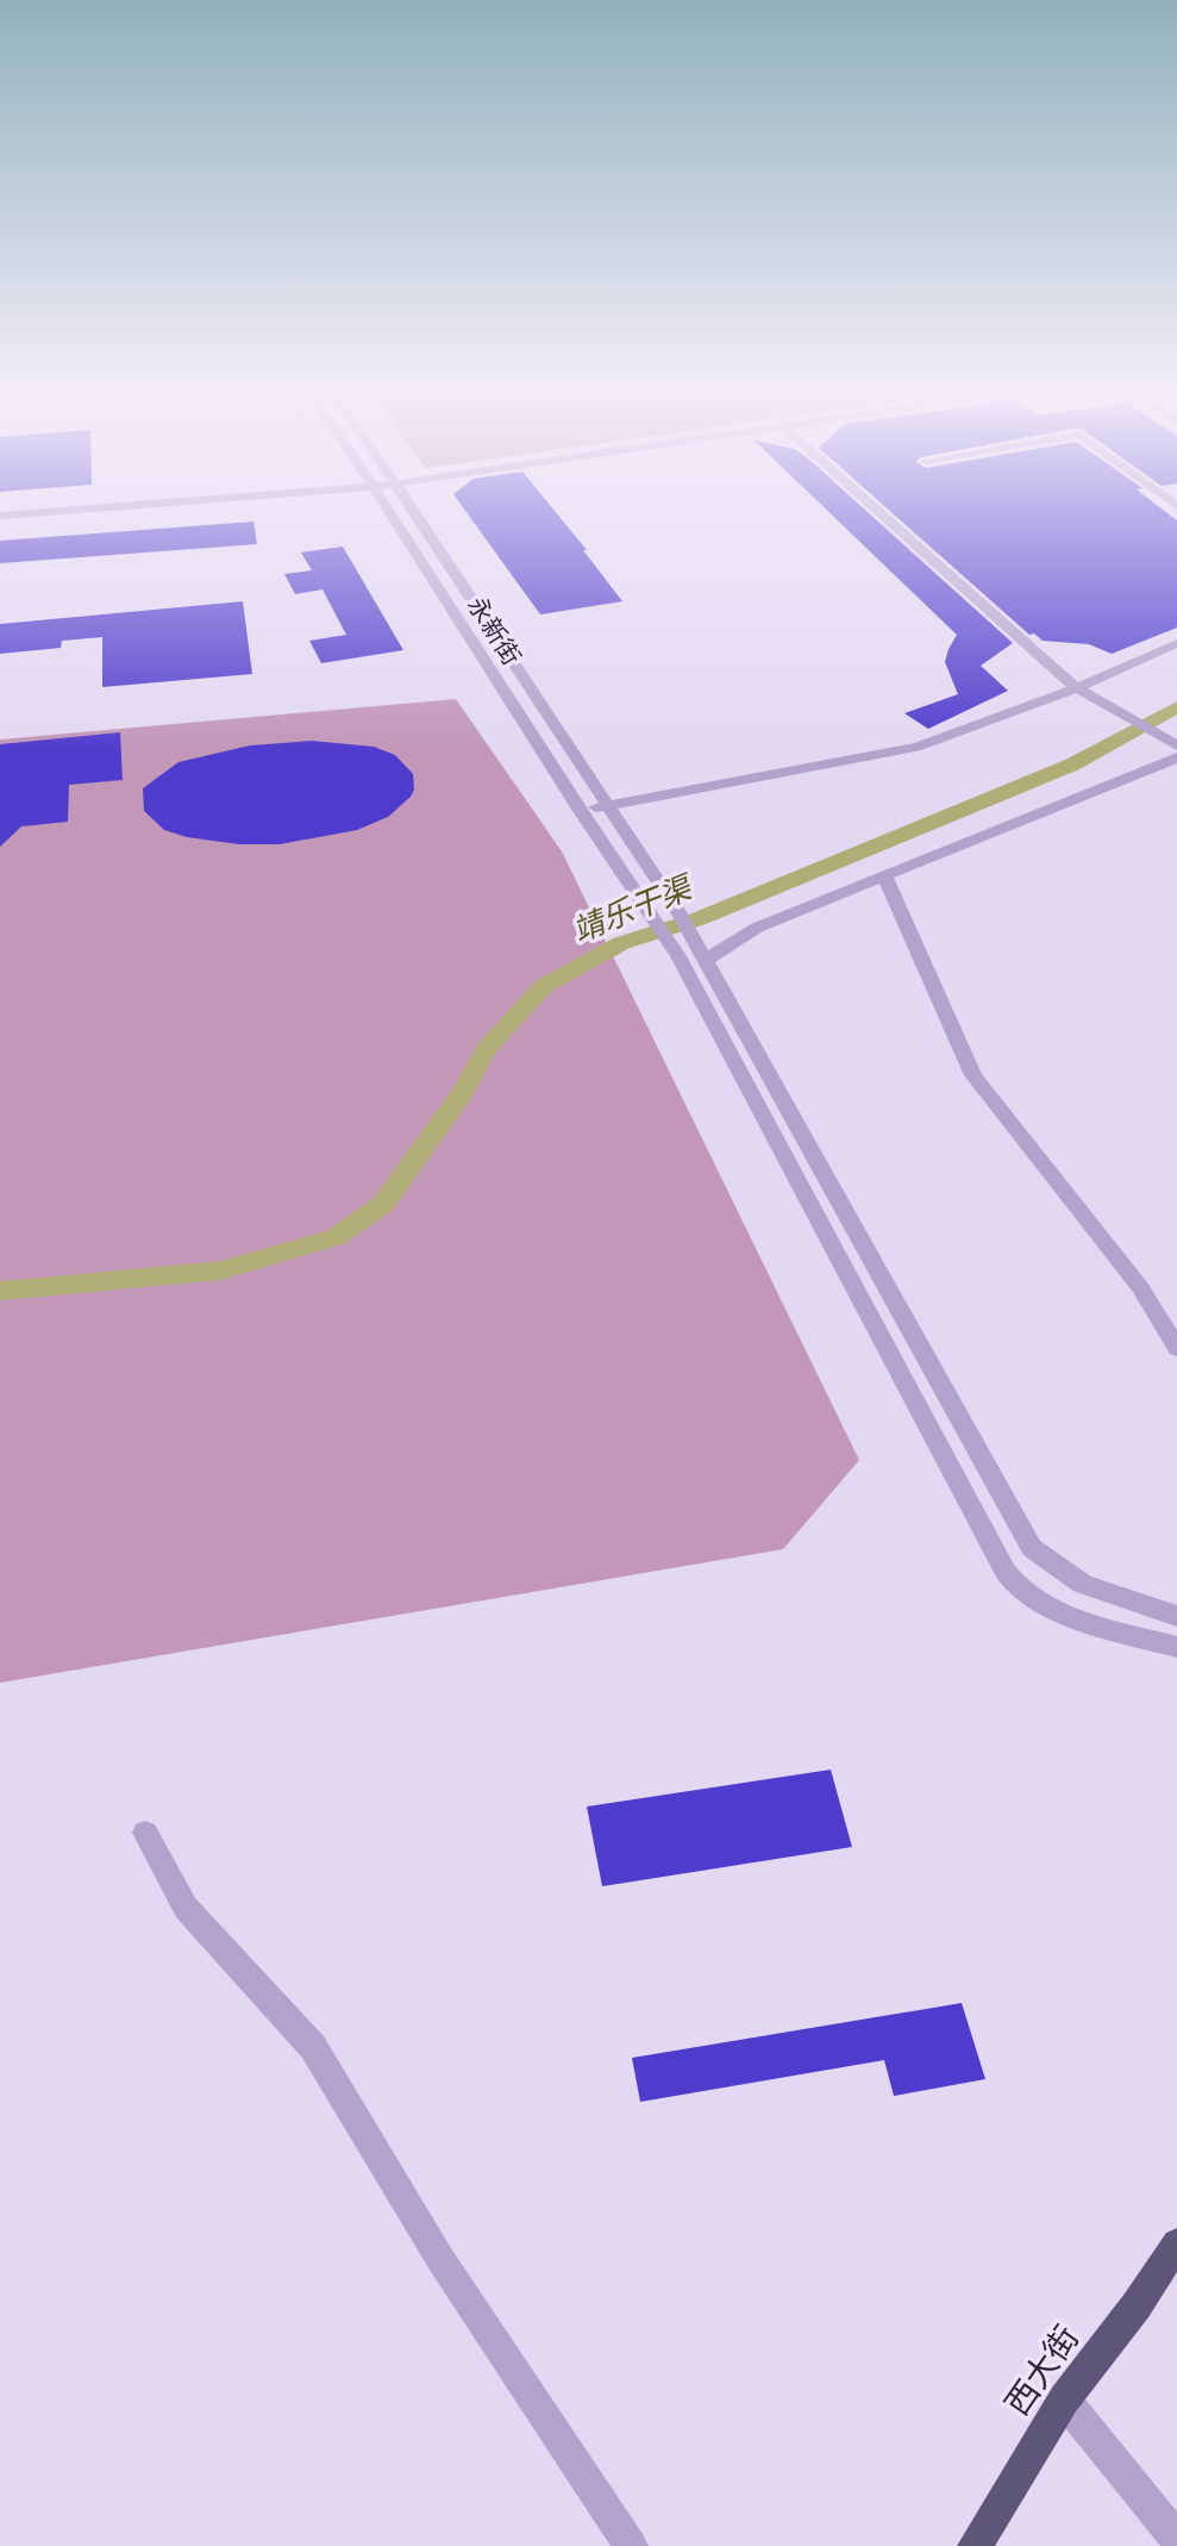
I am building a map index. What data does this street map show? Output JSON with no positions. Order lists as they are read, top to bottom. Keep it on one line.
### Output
{"streets":{"main road":["西大街"],"street":["永新街"]},"water":["靖乐干渠"]}
